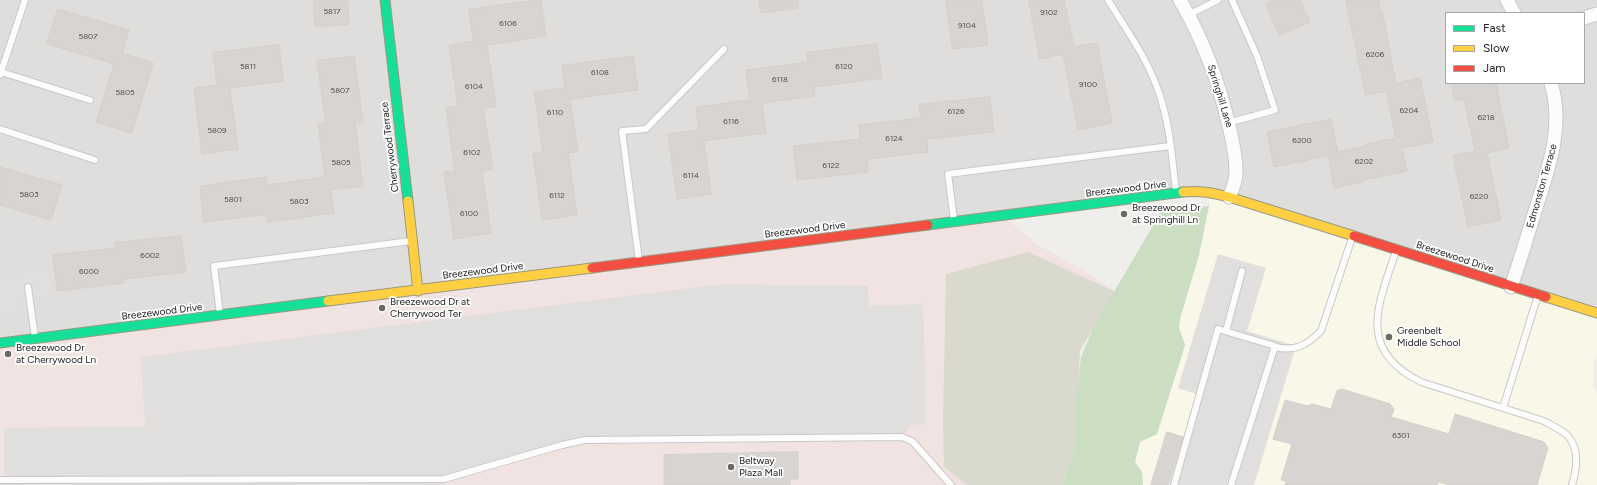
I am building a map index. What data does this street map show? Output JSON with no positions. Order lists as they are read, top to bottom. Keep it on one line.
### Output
{"streets":{"street":["Springhill Lane","Cherrywood Terrace","Edmonston Terrace","Breezewood Drive"]},"crossings":[["Springhill Lane","Breezewood Drive"],["Cherrywood Terrace","Breezewood Drive"],["Edmonston Terrace","Breezewood Drive"]],"places":["Breezewood Dr at Springhill Ln","Breezewood Dr at Cherrywood Ter","Greenbelt Middle School","Breezewood Dr at Cherrywood Ln","Beltway Plaza Mall"],"house_numbers":["5817","9102","6106","9104","5807","6206","5811","6120","6108","6118","9100","6104","5807","5805","6204","6126","6110","6218","6116","5809","6124","6200","6102","6202","5805","6122","6114","5803","6112","6220","5801","5803","6100","6002","6000","6301"],"legend":["Fast","Slow","Jam"]}
